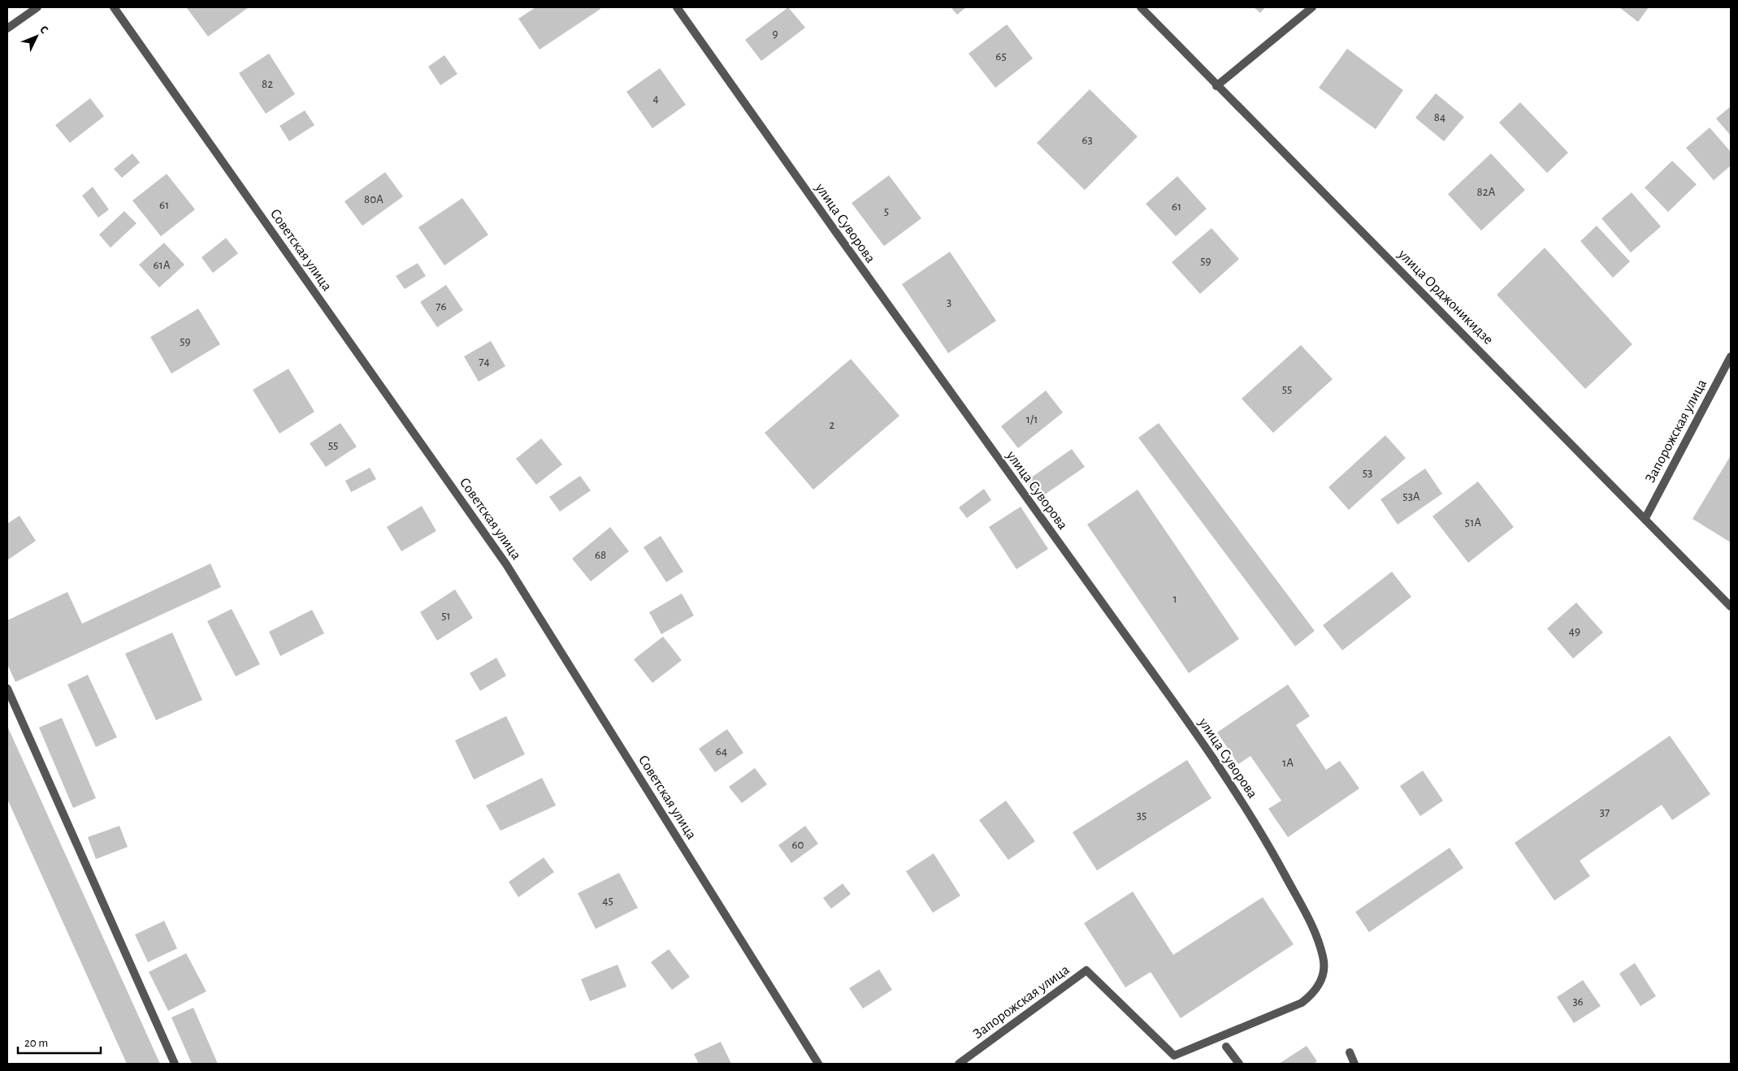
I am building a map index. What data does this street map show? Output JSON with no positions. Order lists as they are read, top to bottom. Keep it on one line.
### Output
{"streets":{"street":["улица Суворова","Советская улица","улица Орджоникидзе","Запорожская улица"]},"crossings":[["улица Суворова","Запорожская улица"],["улица Орджоникидзе","Запорожская улица"]],"house_numbers":["9","65","82","4","84","63","82А","80А","61","61","5","59","61А","3","76","59","74","55","1/1","2","55","53","53А","51А","68","1","51","49","64","1А","37","35","60","45","36"],"scale_bar":"20 m","north":"top right"}
